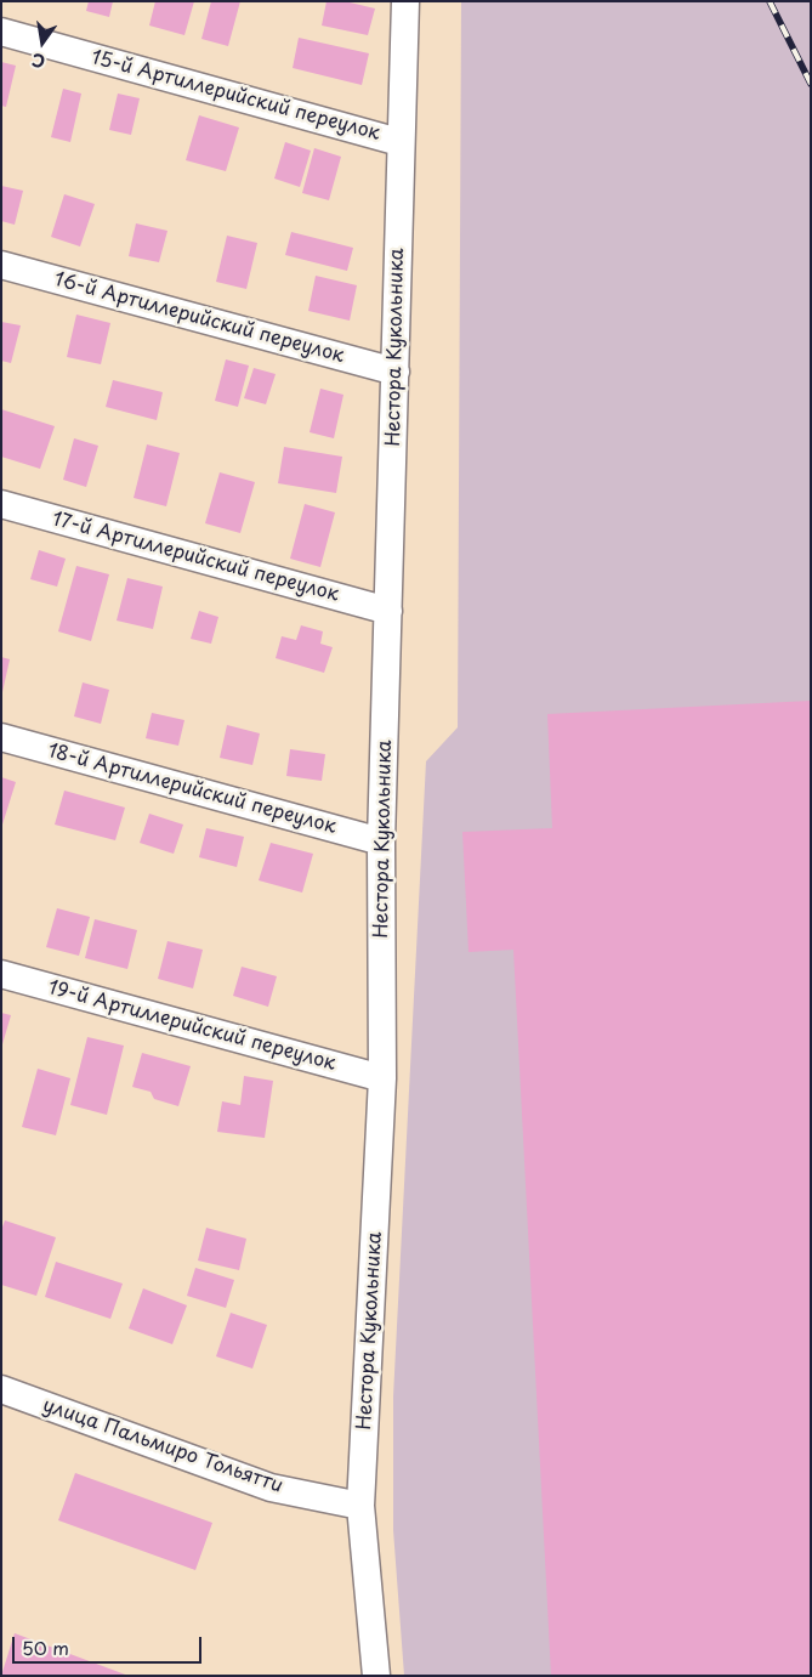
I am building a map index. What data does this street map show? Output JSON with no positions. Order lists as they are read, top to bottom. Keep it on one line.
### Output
{"streets":{"street":["15-й Артиллерийский переулок","16-й Артиллерийский переулок","Нестора Кукольника","17-й Артиллерийский переулок","18-й Артиллерийский переулок","19-й Артиллерийский переулок","улица Пальмиро Тольятти"]},"crossings":[["15-й Артиллерийский переулок","Нестора Кукольника"],["16-й Артиллерийский переулок","Нестора Кукольника"],["Нестора Кукольника","17-й Артиллерийский переулок"],["Нестора Кукольника","18-й Артиллерийский переулок"],["Нестора Кукольника","19-й Артиллерийский переулок"],["Нестора Кукольника","улица Пальмиро Тольятти"]],"scale_bar":"50 m","north":"bottom"}
